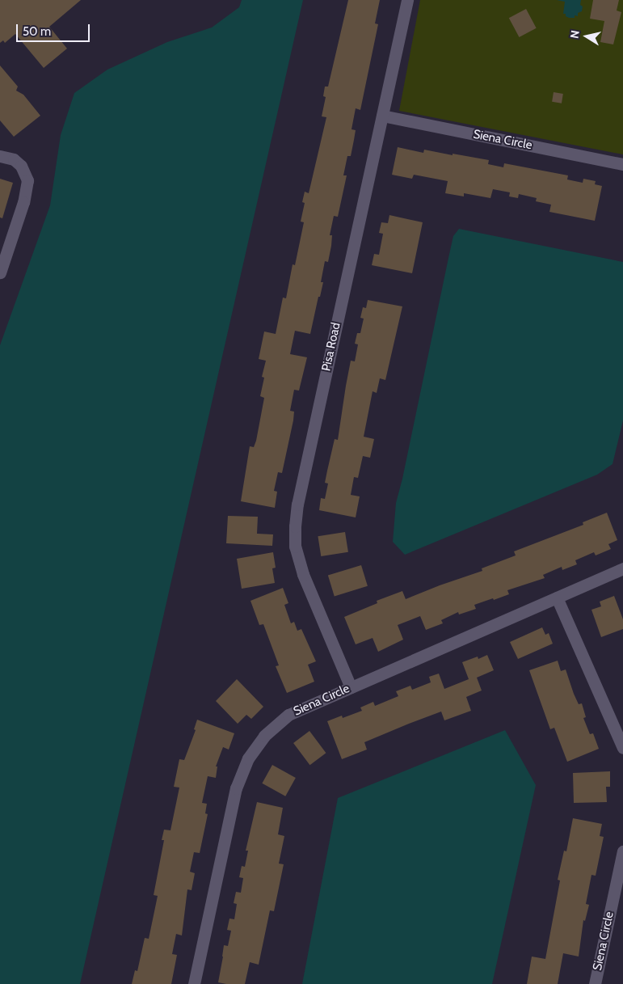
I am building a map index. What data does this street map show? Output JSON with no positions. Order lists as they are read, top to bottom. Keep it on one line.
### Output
{"streets":{"street":["Siena Circle","Pisa Road"]},"crossings":[["Siena Circle","Pisa Road"]],"scale_bar":"50 m","north":"left"}
